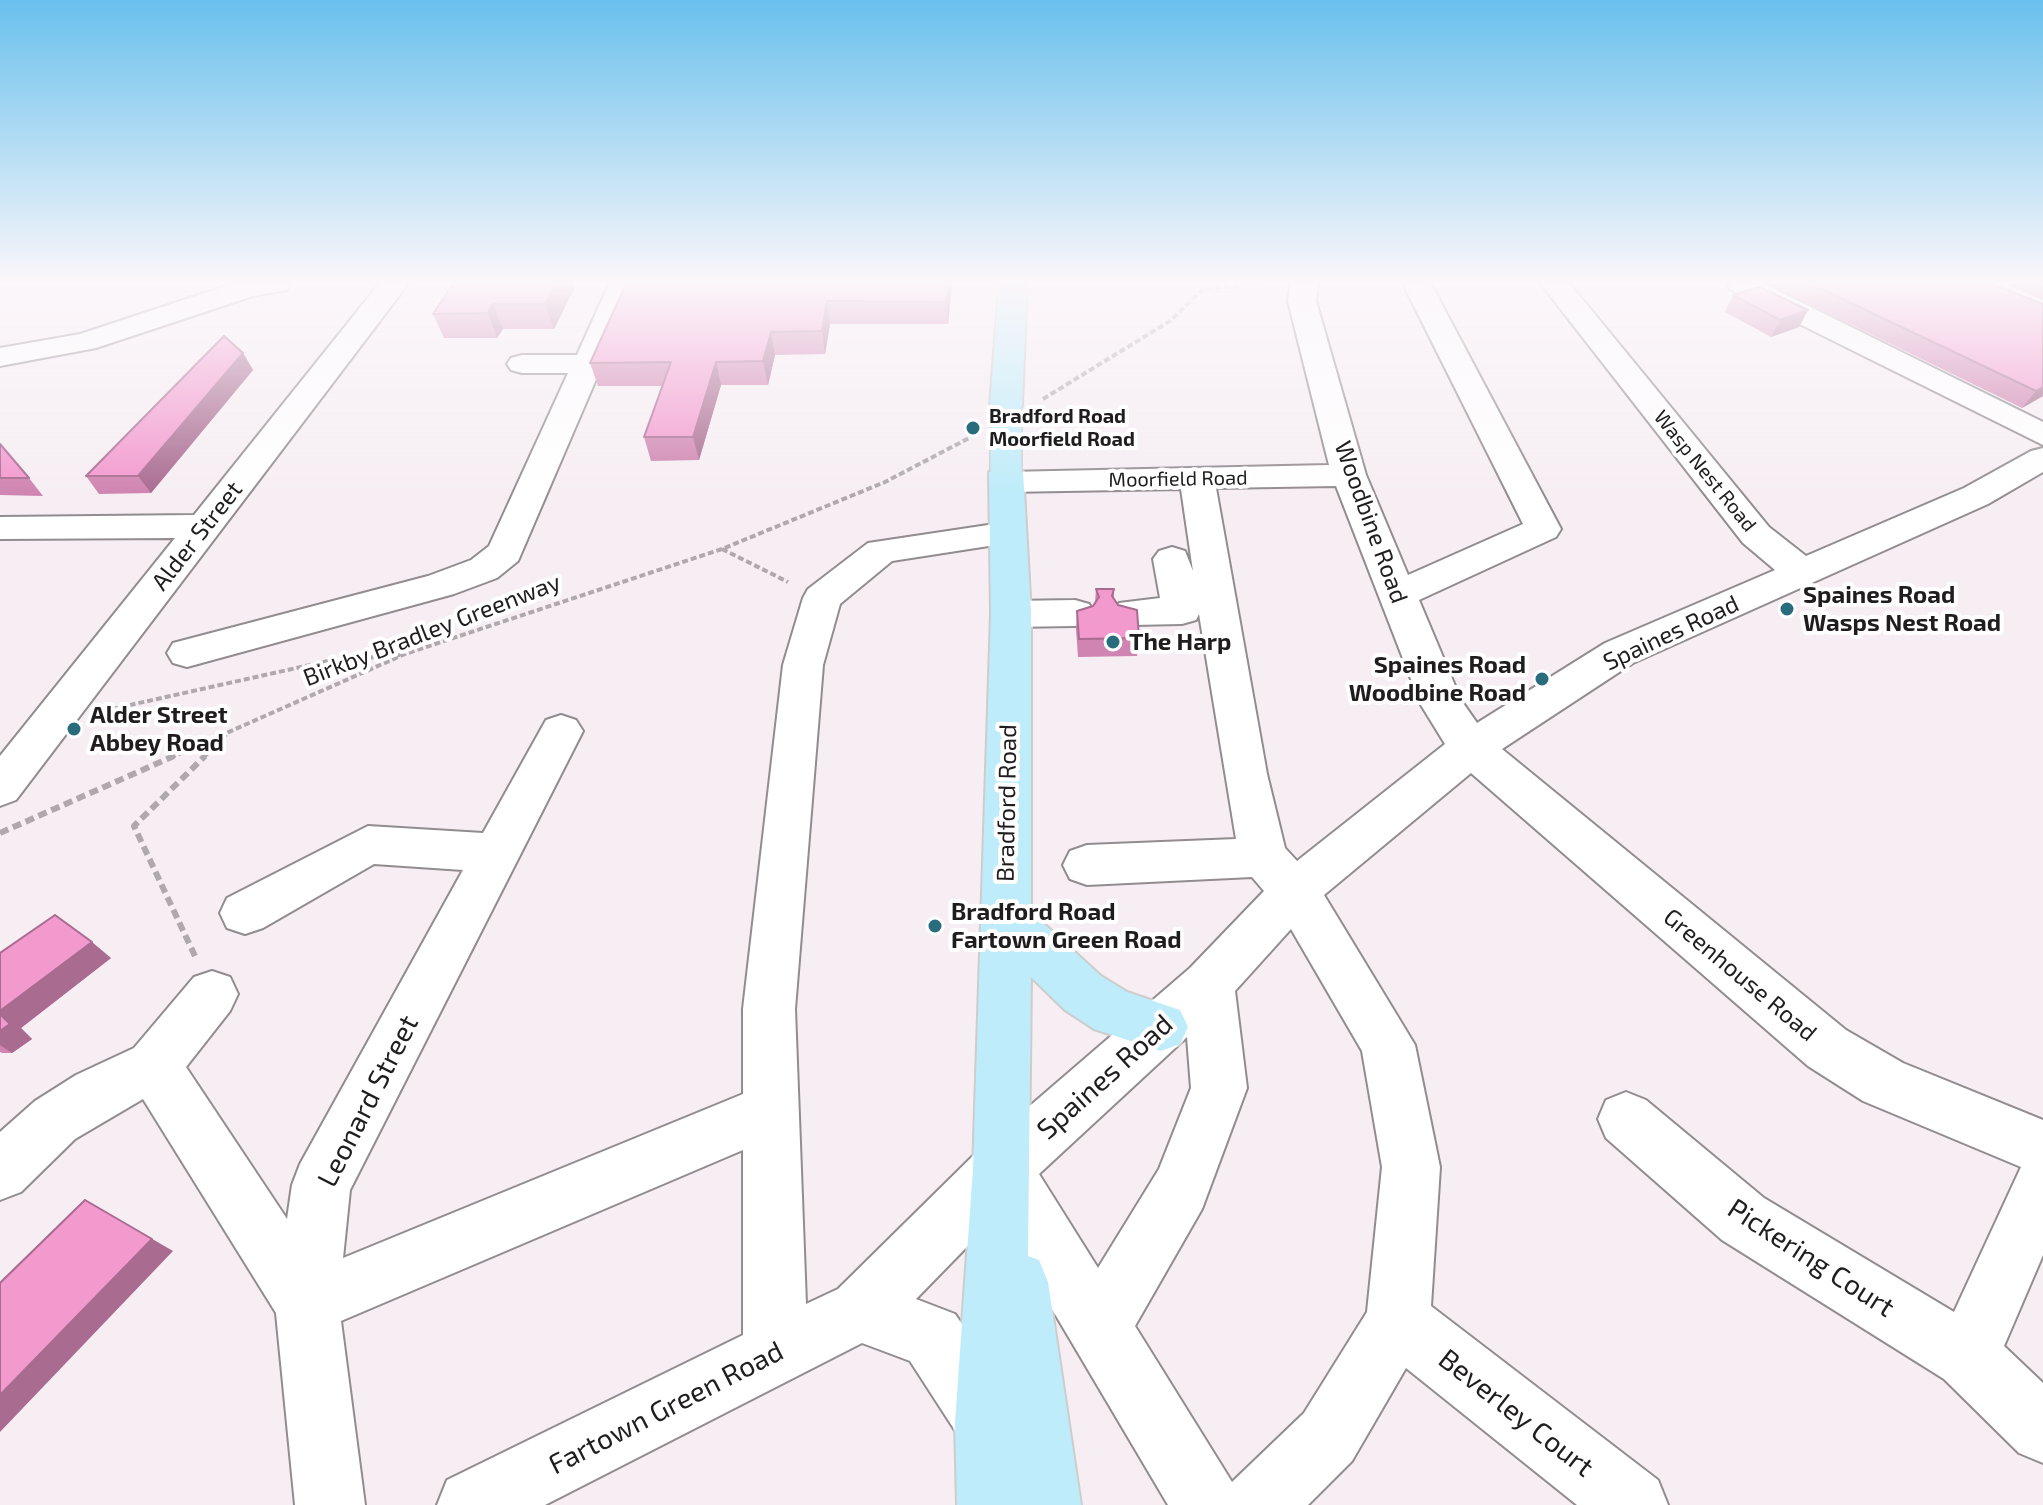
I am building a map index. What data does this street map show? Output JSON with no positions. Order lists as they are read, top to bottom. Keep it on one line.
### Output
{"streets":{"main road":["Bradford Road"],"street":["Wasp Nest Road","Moorfield Road","Woodbine Road","Alder Street","Spaines Road","Greenhouse Road","Leonard Street","Pickering Court","Fartown Green Road","Beverley Court"],"path":["Birkby Bradley Greenway"]},"crossings":[["Wasp Nest Road","Spaines Road"],["Moorfield Road","Woodbine Road"],["Moorfield Road","Bradford Road"],["Woodbine Road","Spaines Road"],["Woodbine Road","Greenhouse Road"],["Spaines Road","Bradford Road"],["Spaines Road","Greenhouse Road"],["Spaines Road","Fartown Green Road"],["Bradford Road","Fartown Green Road"]],"places":["Bradford Road Moorfield Road","Spaines Road Wasps Nest Road","The Harp","Spaines Road Woodbine Road","Alder Street Abbey Road","Bradford Road Fartown Green Road"]}
